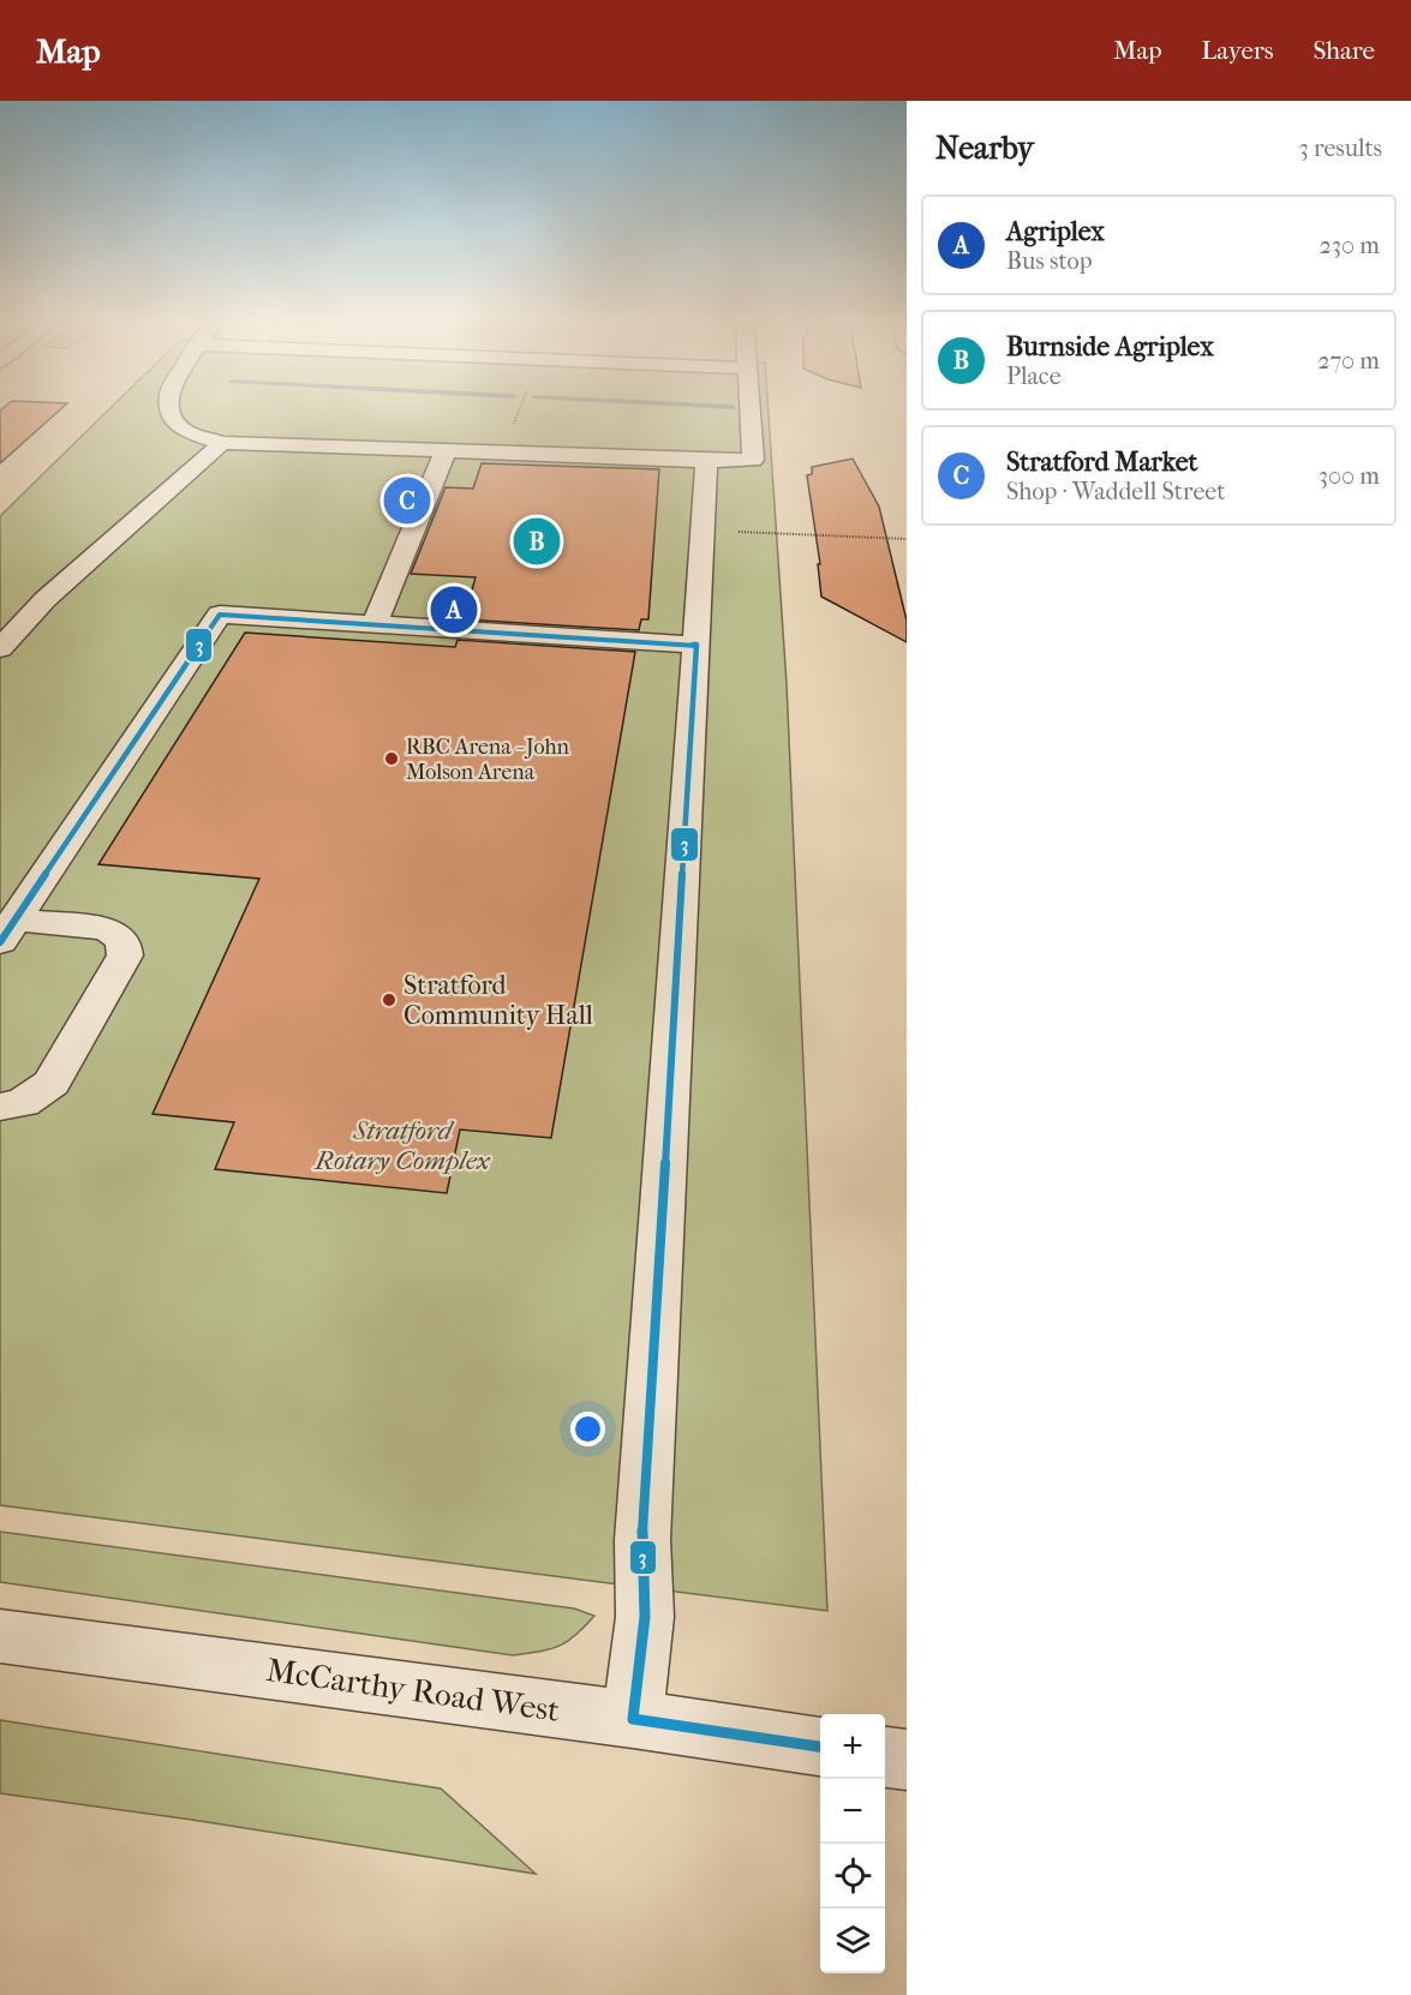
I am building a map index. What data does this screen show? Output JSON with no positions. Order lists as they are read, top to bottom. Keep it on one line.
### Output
{"streets":{"street":["McCarthy Road West"]},"parks":["Stratford Rotary Complex"],"places":["RBC Arena - John Molson Arena","Stratford Community Hall"],"lines":["transit line 3"],"page":{"header":"Map","nav":["Map","Layers","Share"],"heading":["Nearby","3 results"],"list":[{"mark":"A","name":"Agriplex","note":"Bus stop","value":"230 m"},{"mark":"B","name":"Burnside Agriplex","note":"Place","value":"270 m"},{"mark":"C","name":"Stratford Market","note":"Shop · Waddell Street","value":"300 m"}],"pins":["C","B","A"],"map_buttons":["+","−"]}}
